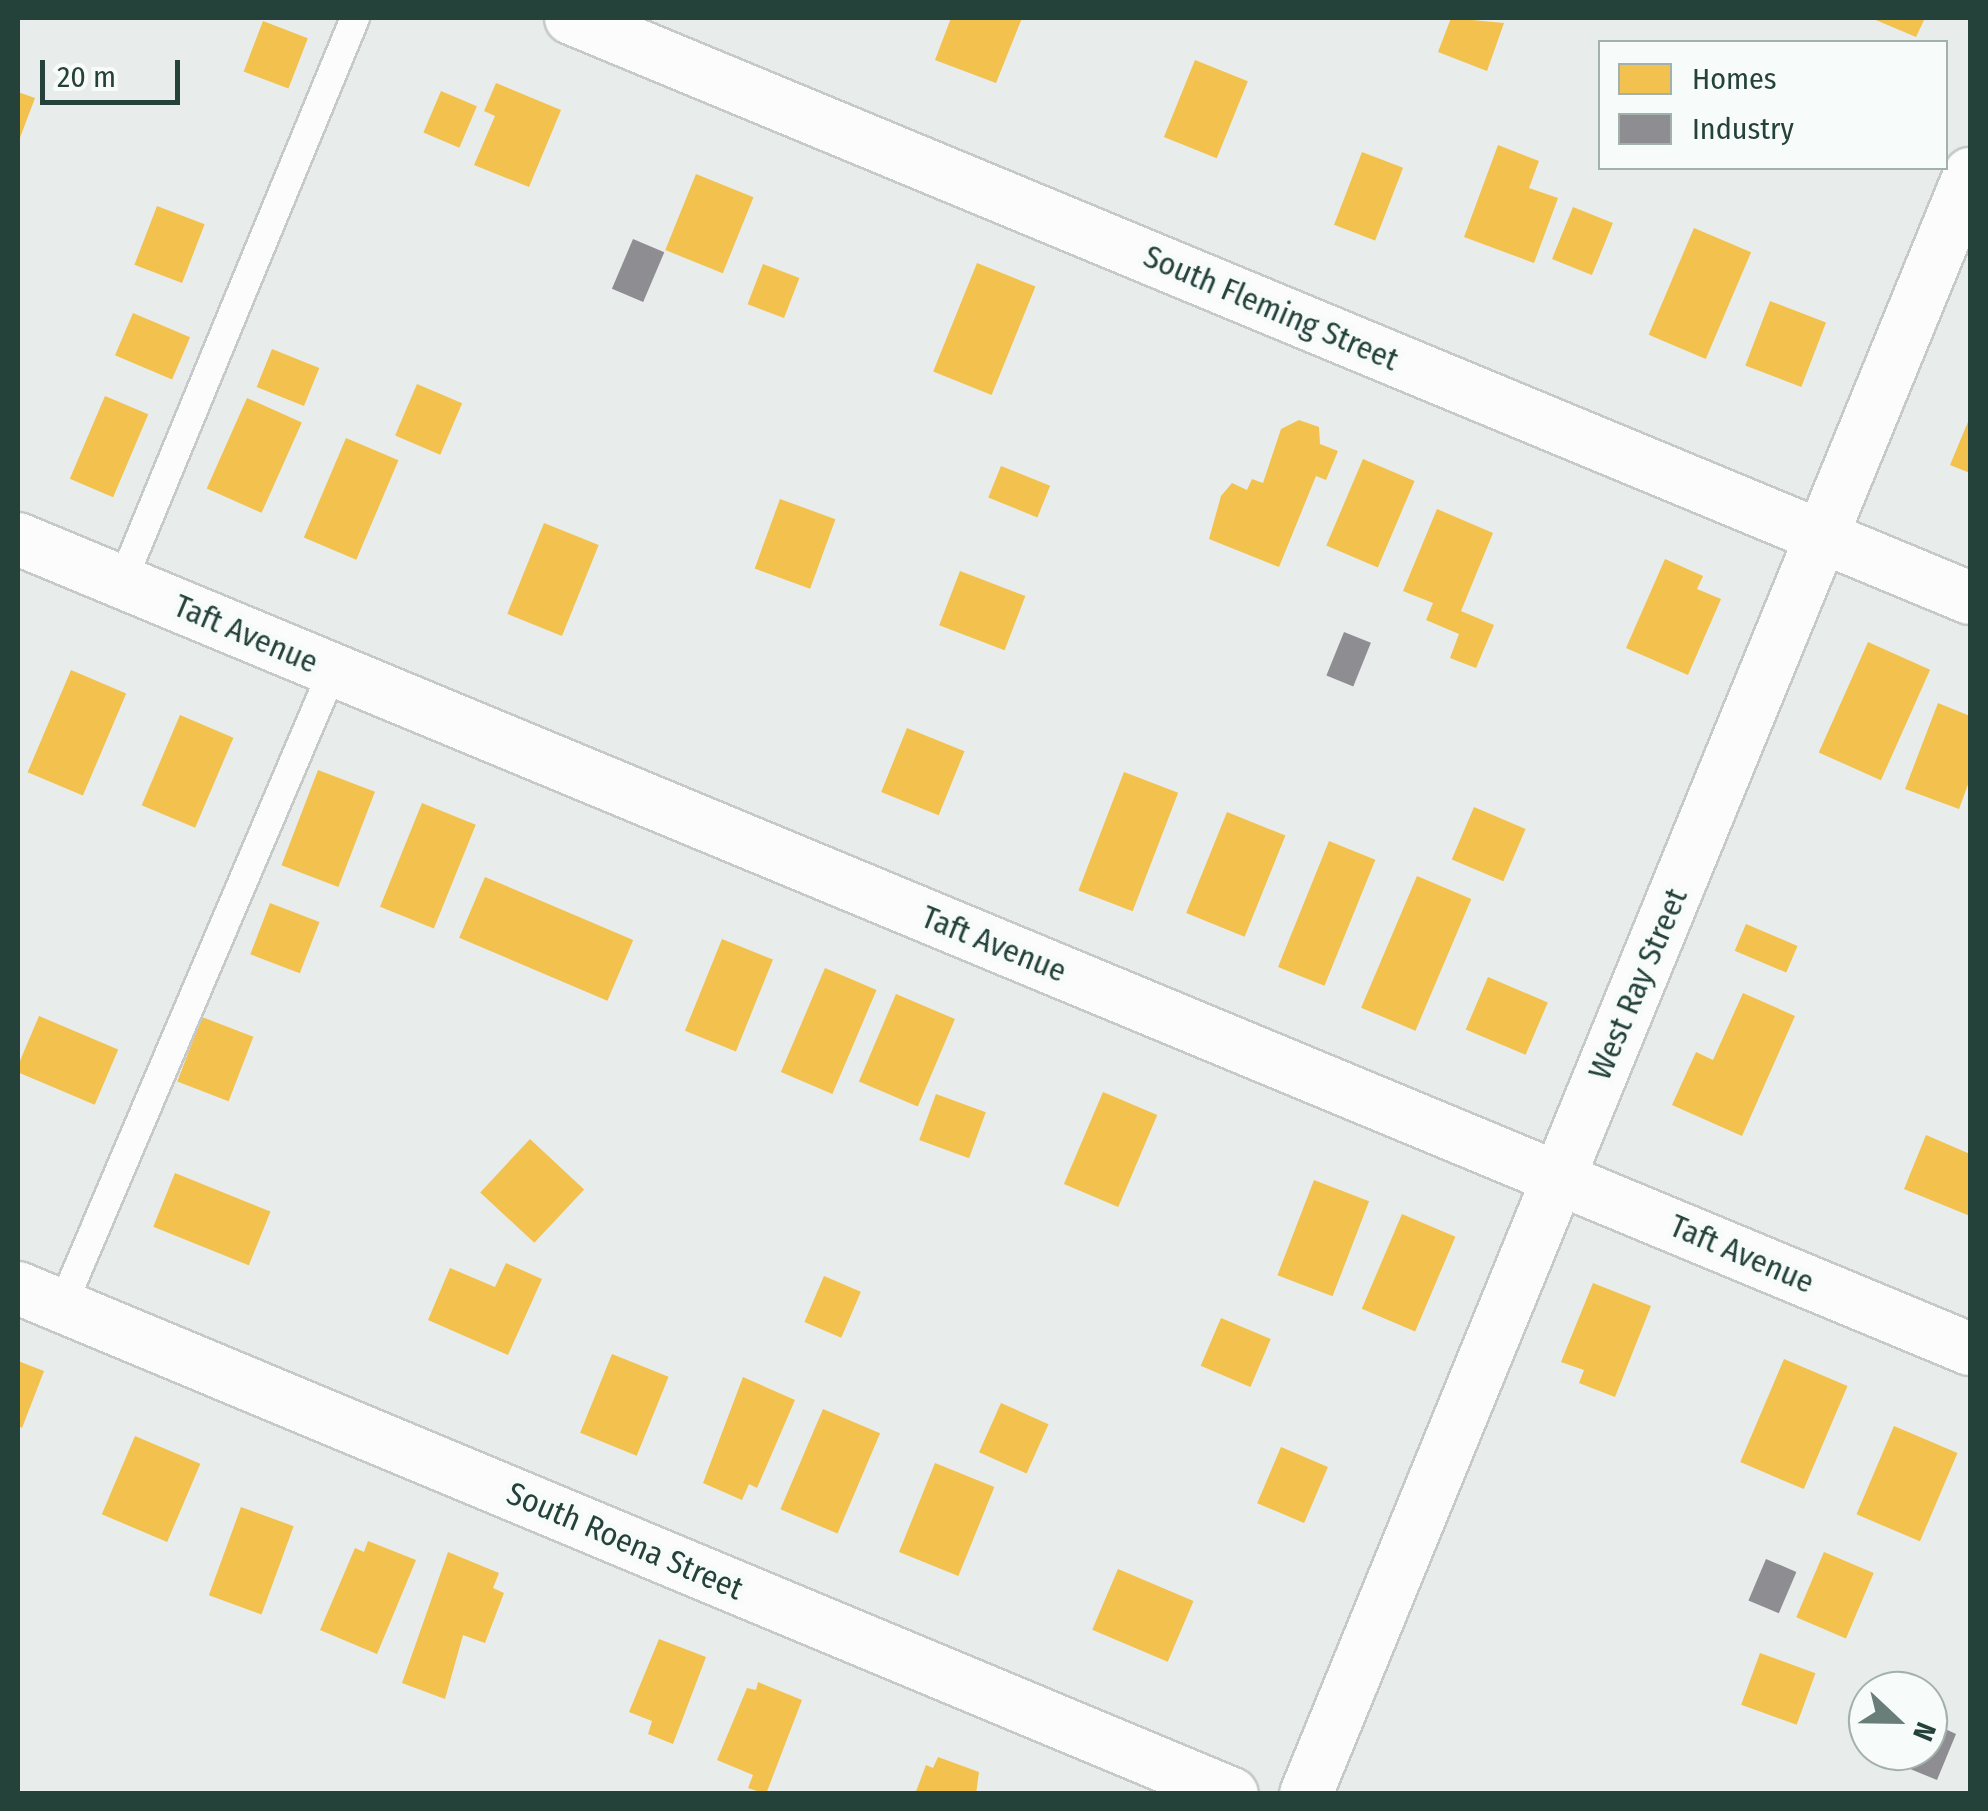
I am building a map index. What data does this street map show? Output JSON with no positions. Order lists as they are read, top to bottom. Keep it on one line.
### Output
{"streets":{"street":["South Fleming Street","Taft Avenue","West Ray Street","South Roena Street"]},"crossings":[["South Fleming Street","West Ray Street"],["Taft Avenue","West Ray Street"]],"legend":["Homes","Industry"],"scale_bar":"20 m","north":"right"}
